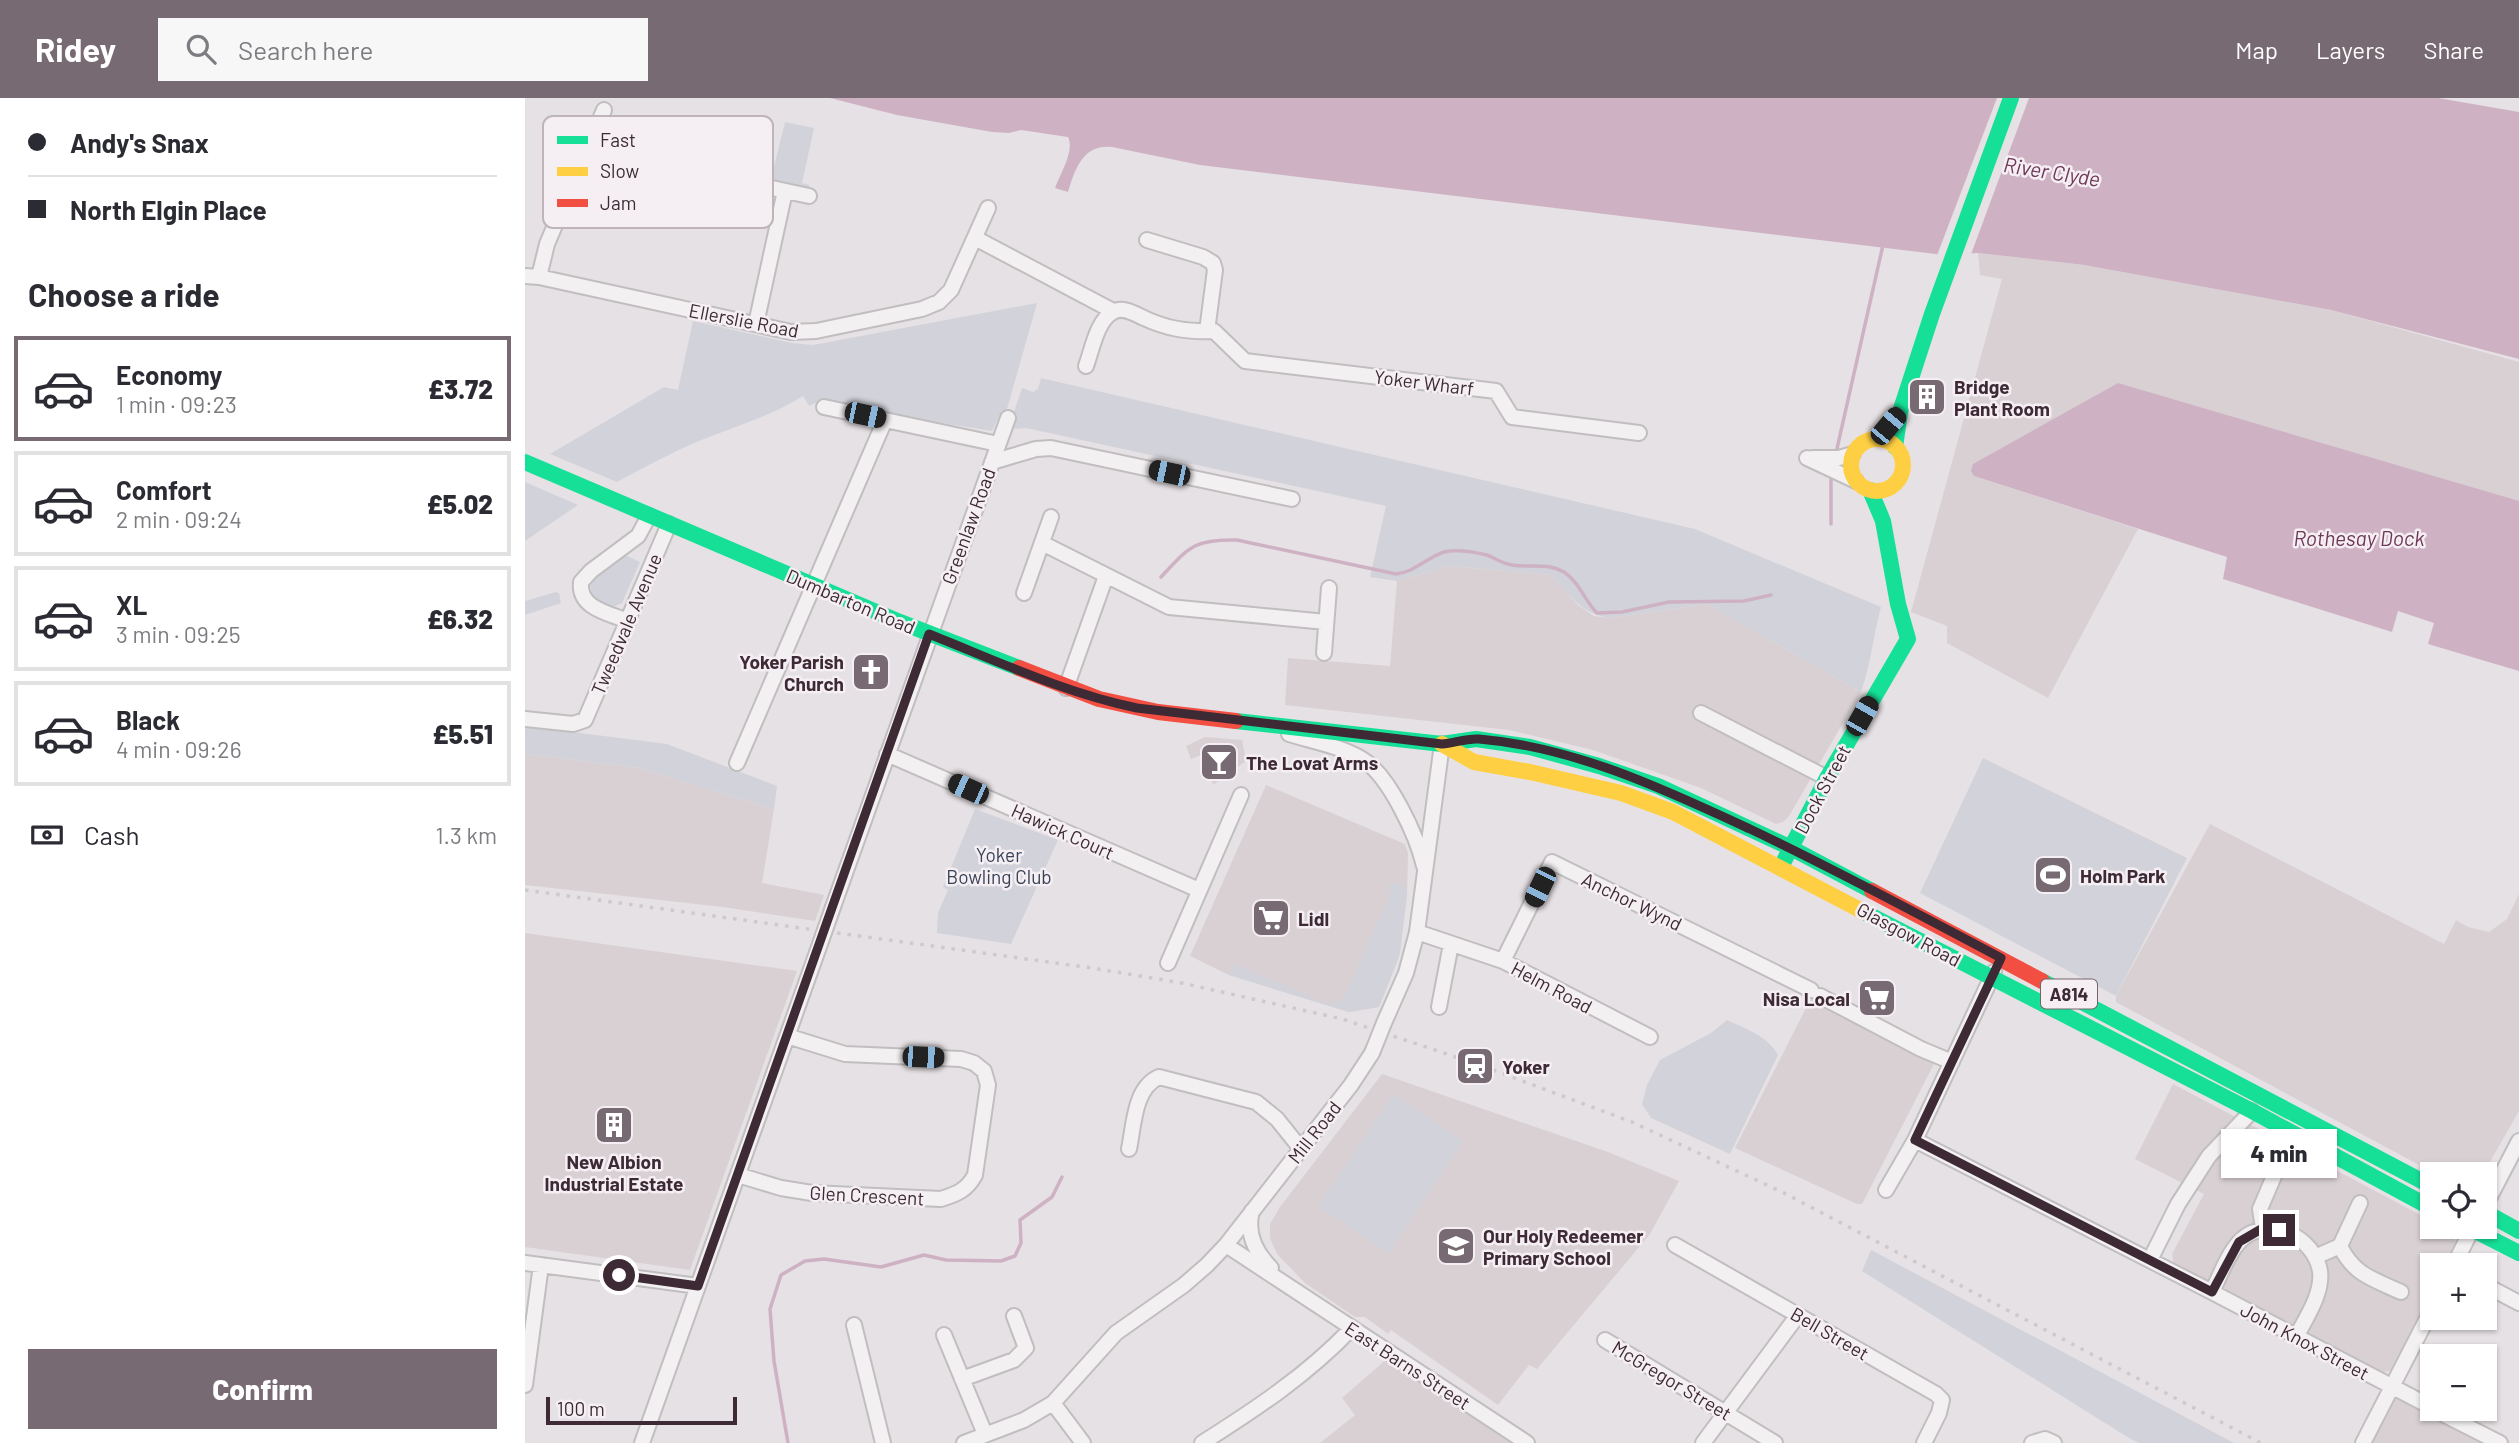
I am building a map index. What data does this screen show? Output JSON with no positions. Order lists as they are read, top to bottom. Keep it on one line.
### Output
{"streets":{"main road":["Dumbarton Road","Dock Street","Glasgow Road","A814"],"street":["Ellerslie Road","Yoker Wharf","Greenlaw Road","Tweedvale Avenue","Hawick Court","Anchor Wynd","Helm Road","Mill Road","Glen Crescent","Bell Street","John Knox Street","East Barns Street","McGregor Street"]},"crossings":[["Greenlaw Road","Dumbarton Road"],["Greenlaw Road","Hawick Court"],["Greenlaw Road","Glen Crescent"],["Dumbarton Road","Tweedvale Avenue"],["Dumbarton Road","Glasgow Road"],["Dumbarton Road","Mill Road"],["Dock Street","Glasgow Road"],["Anchor Wynd","Helm Road"],["Glasgow Road","Mill Road"],["Helm Road","Mill Road"],["Mill Road","East Barns Street"]],"water":["River Clyde","Rothesay Dock"],"parks":["Yoker Bowling Club"],"places":{"building":["Bridge Plant Room","New Albion Industrial Estate"],"church":["Yoker Parish Church"],"bar":["The Lovat Arms"],"sports":["Holm Park"],"supermarket":["Lidl","Nisa Local"],"station":["Yoker"],"school or university":["Our Holy Redeemer Primary School"]},"legend":["Fast","Slow","Jam"],"scale_bar":"100 m","page":{"header":"Ridey","search":"Search here","nav":["Map","Layers","Share"],"banner":["Andy's Snax","North Elgin Place"],"heading":"Choose a ride","list":[{"name":"Economy","note":"1 min · 09:23","value":"£3.72"},{"name":"Comfort","note":"2 min · 09:24","value":"£5.02"},{"name":"XL","note":"3 min · 09:25","value":"£6.32"},{"name":"Black","note":"4 min · 09:26","value":"£5.51"}],"pay":["Cash","1.3 km"],"bubble":"4 min","map_buttons":["+","−"],"buttons":"Confirm","scale":"100 m"}}
